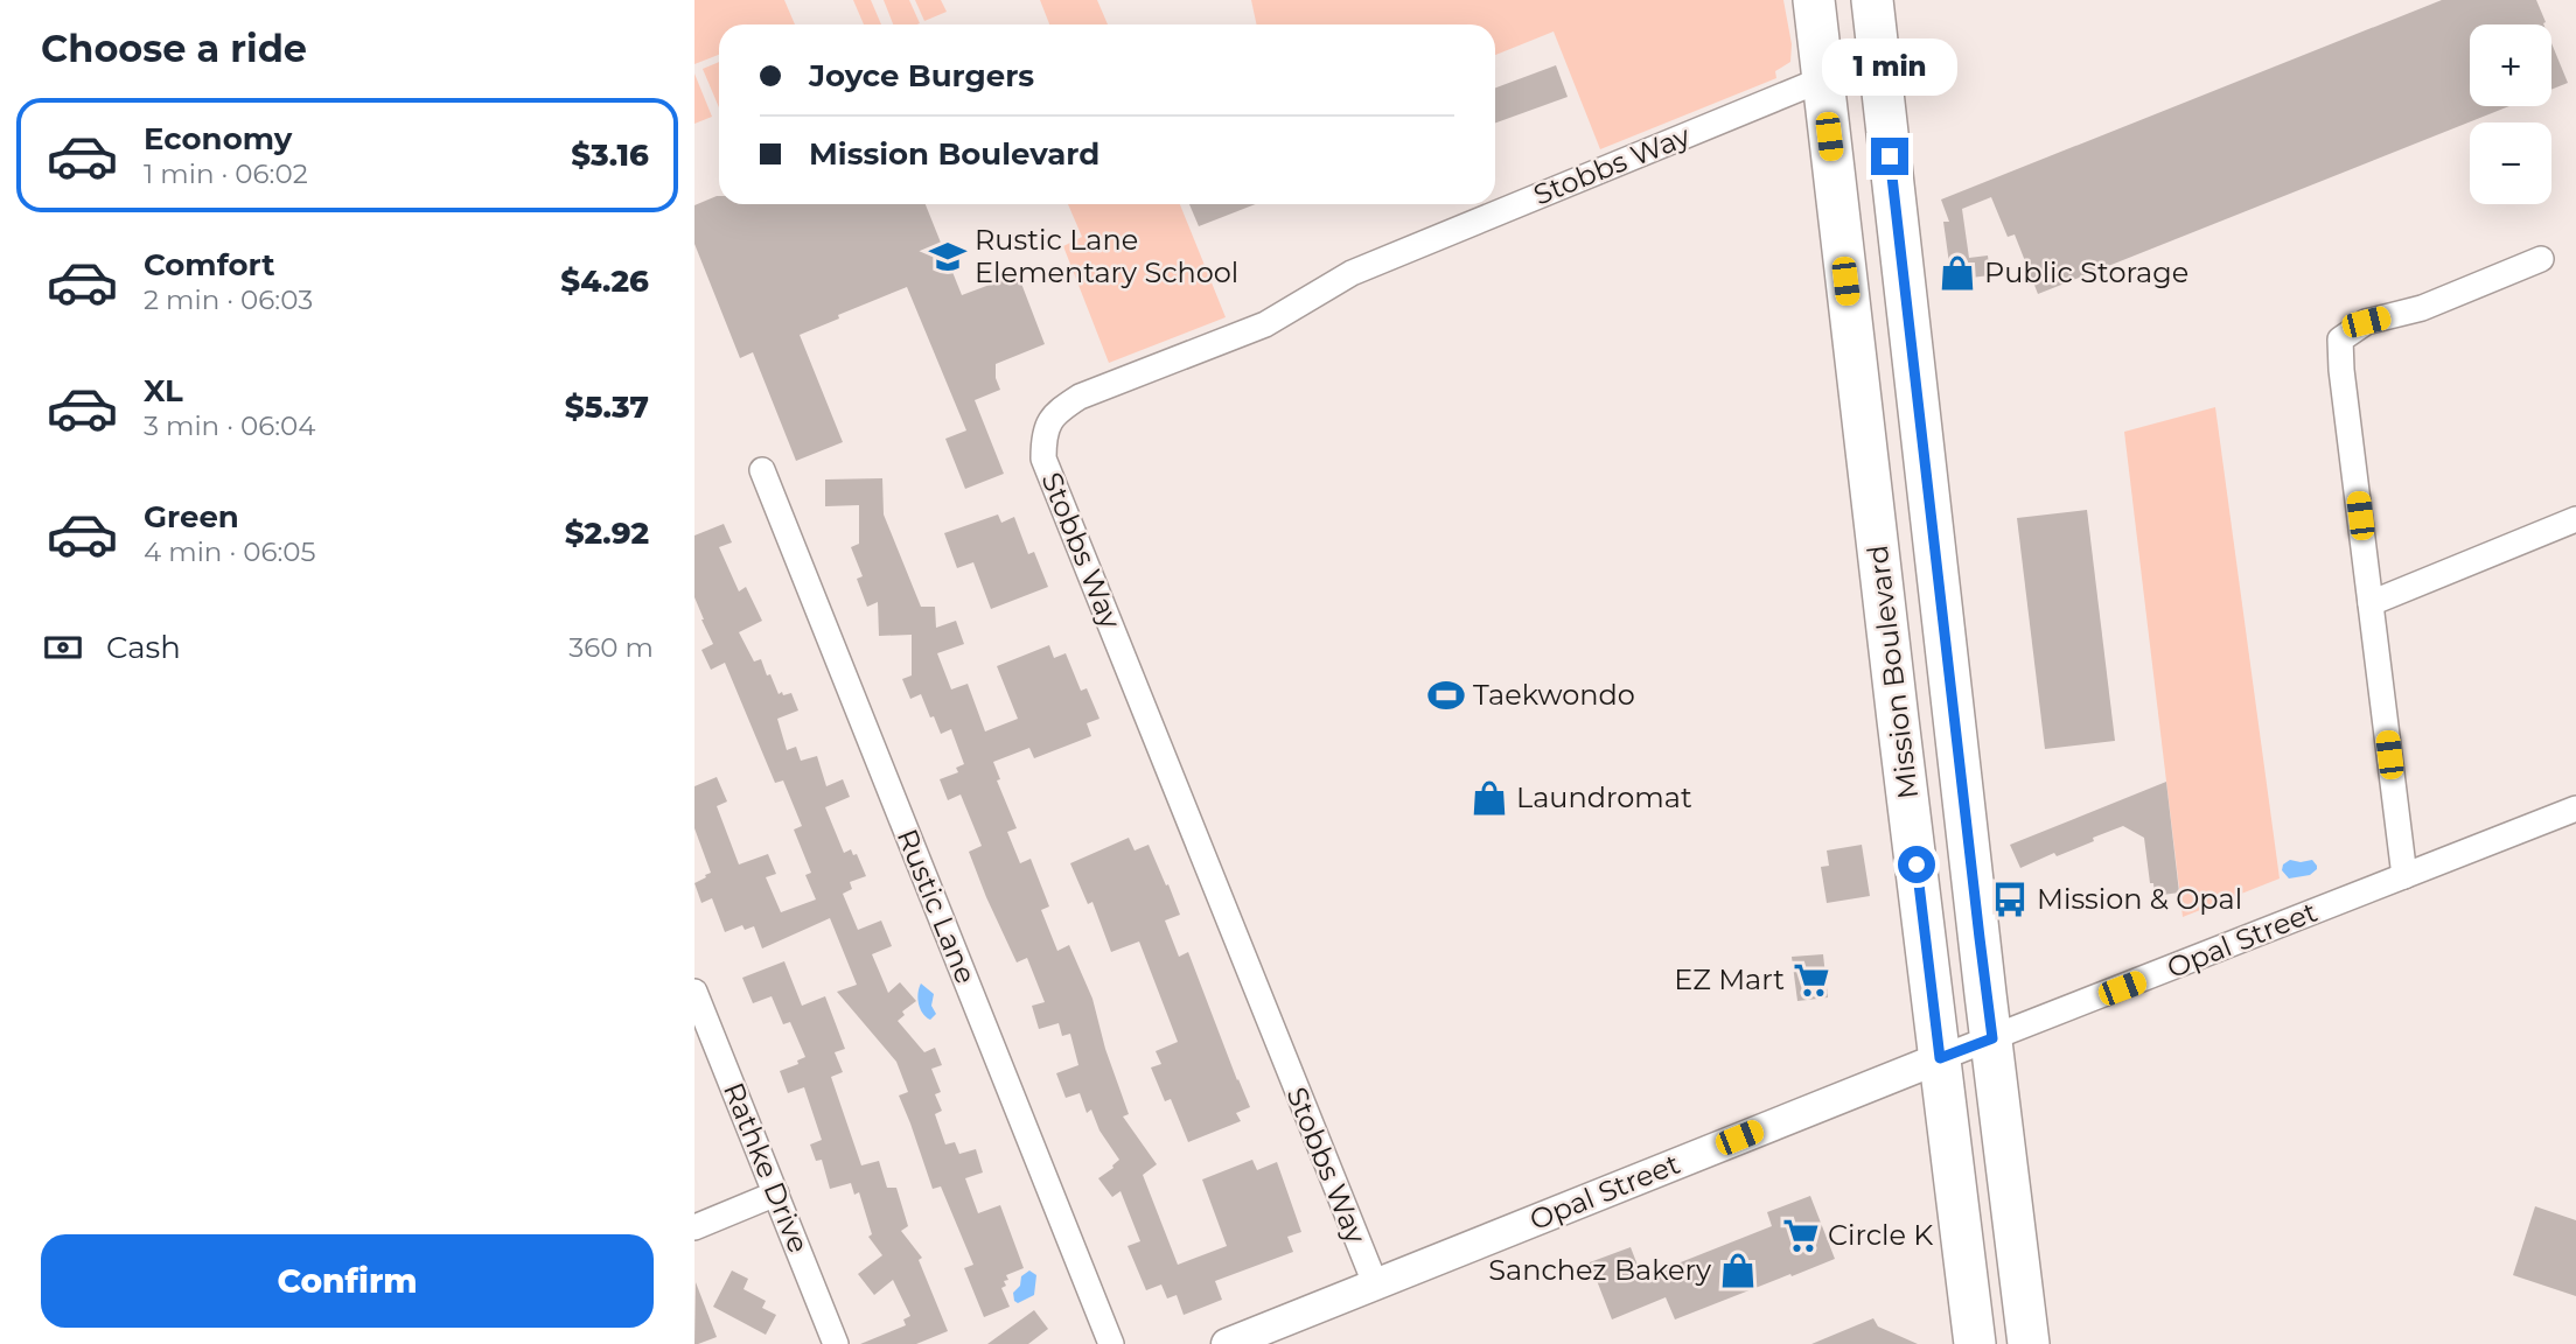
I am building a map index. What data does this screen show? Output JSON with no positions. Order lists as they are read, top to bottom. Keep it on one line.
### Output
{"streets":{"main road":["Mission Boulevard"],"street":["Stobbs Way","Rustic Lane","Opal Street","Rathke Drive"]},"crossings":[["Stobbs Way","Mission Boulevard"],["Stobbs Way","Opal Street"],["Mission Boulevard","Opal Street"]],"places":{"school or university":["Rustic Lane Elementary School"],"shop":["Public Storage","Laundromat","Sanchez Bakery"],"sports":["Taekwondo"],"bus stop":["Mission & Opal"],"supermarket":["EZ Mart","Circle K"]},"page":{"heading":"Choose a ride","map_buttons":["+","−"],"banner":["Joyce Burgers","Mission Boulevard"],"bubble":"1 min","list":[{"name":"Economy","note":"1 min · 06:02","value":"$3.16"},{"name":"Comfort","note":"2 min · 06:03","value":"$4.26"},{"name":"XL","note":"3 min · 06:04","value":"$5.37"},{"name":"Green","note":"4 min · 06:05","value":"$2.92"}],"pay":["Cash","360 m"],"buttons":"Confirm"}}
